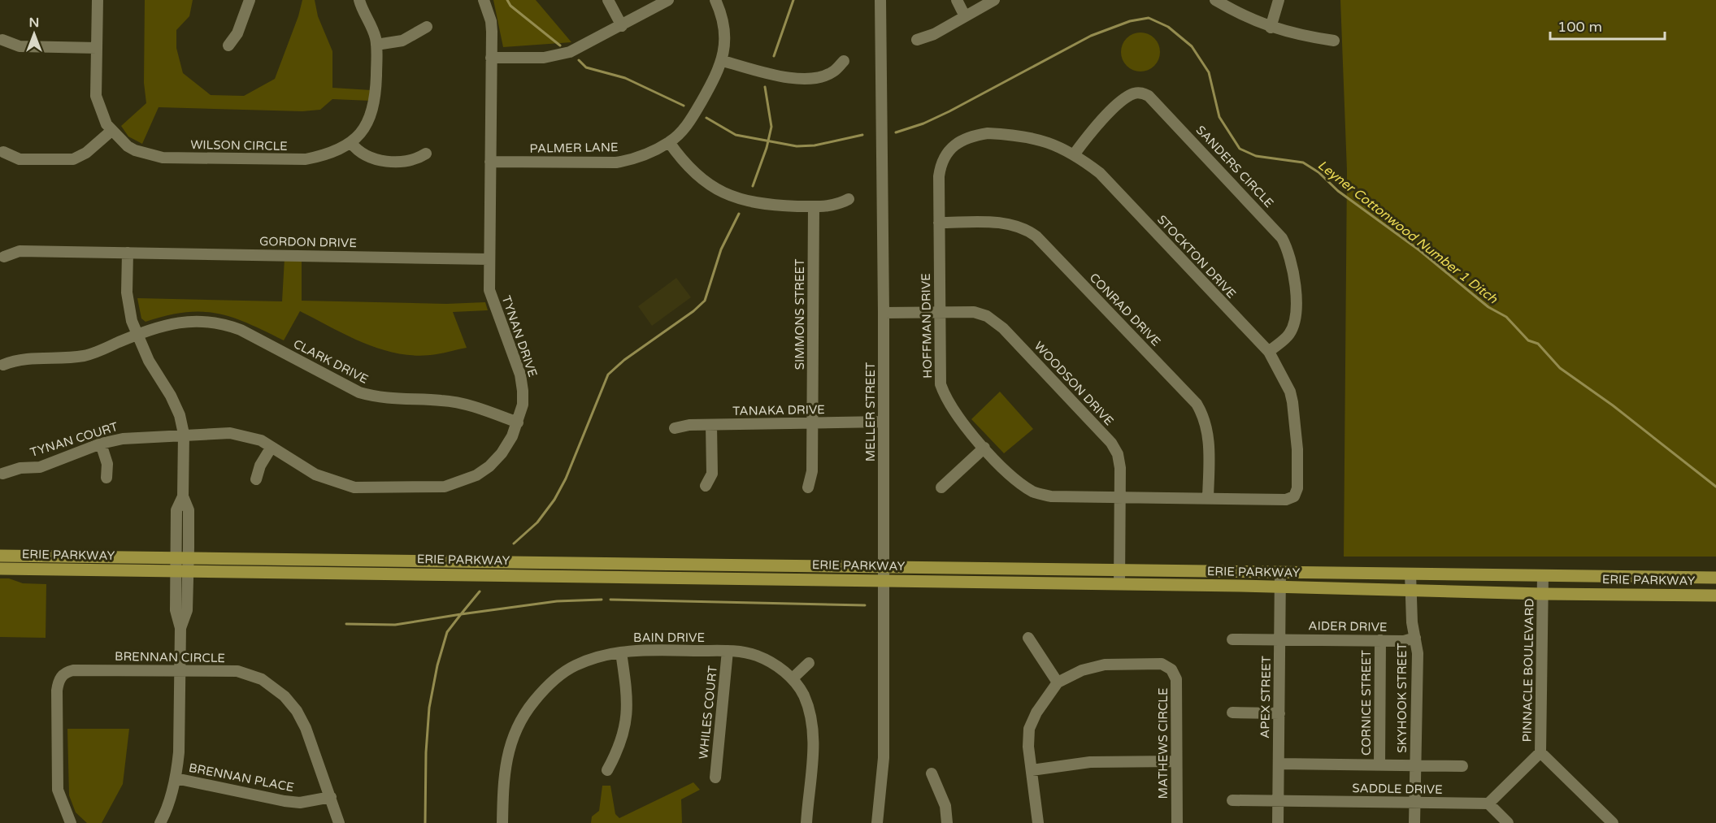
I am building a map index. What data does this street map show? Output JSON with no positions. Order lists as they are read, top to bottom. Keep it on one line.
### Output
{"streets":{"main road":["ERIE PARKWAY"],"street":["WILSON CIRCLE","PALMER LANE","SANDERS CIRCLE","GORDON DRIVE","STOCKTON DRIVE","CONRAD DRIVE","SIMMONS STREET","HOFFMAN DRIVE","TYNAN DRIVE","CLARK DRIVE","WOODSON DRIVE","TANAKA DRIVE","MELLER STREET","TYNAN COURT","AIDER DRIVE","BAIN DRIVE","BRENNAN CIRCLE","PINNACLE BOULEVARD","APEX STREET","SKYHOOK STREET","CORNICE STREET","WHILES COURT","MATHEWS CIRCLE","BRENNAN PLACE","SADDLE DRIVE"]},"crossings":[["PALMER LANE","TYNAN DRIVE"],["SANDERS CIRCLE","STOCKTON DRIVE"],["GORDON DRIVE","TYNAN DRIVE"],["STOCKTON DRIVE","HOFFMAN DRIVE"],["CONRAD DRIVE","HOFFMAN DRIVE"],["SIMMONS STREET","TANAKA DRIVE"],["HOFFMAN DRIVE","WOODSON DRIVE"],["TYNAN DRIVE","CLARK DRIVE"],["TYNAN DRIVE","TYNAN COURT"],["WOODSON DRIVE","MELLER STREET"],["WOODSON DRIVE","ERIE PARKWAY"],["TANAKA DRIVE","MELLER STREET"],["MELLER STREET","ERIE PARKWAY"],["ERIE PARKWAY","PINNACLE BOULEVARD"],["ERIE PARKWAY","APEX STREET"],["ERIE PARKWAY","SKYHOOK STREET"],["AIDER DRIVE","APEX STREET"],["AIDER DRIVE","SKYHOOK STREET"],["AIDER DRIVE","CORNICE STREET"],["BAIN DRIVE","WHILES COURT"],["BRENNAN CIRCLE","BRENNAN PLACE"],["APEX STREET","SADDLE DRIVE"],["SKYHOOK STREET","SADDLE DRIVE"]],"water":["Leyner Cottonwood Number 1 Ditch"],"scale_bar":"100 m","north":"top"}
